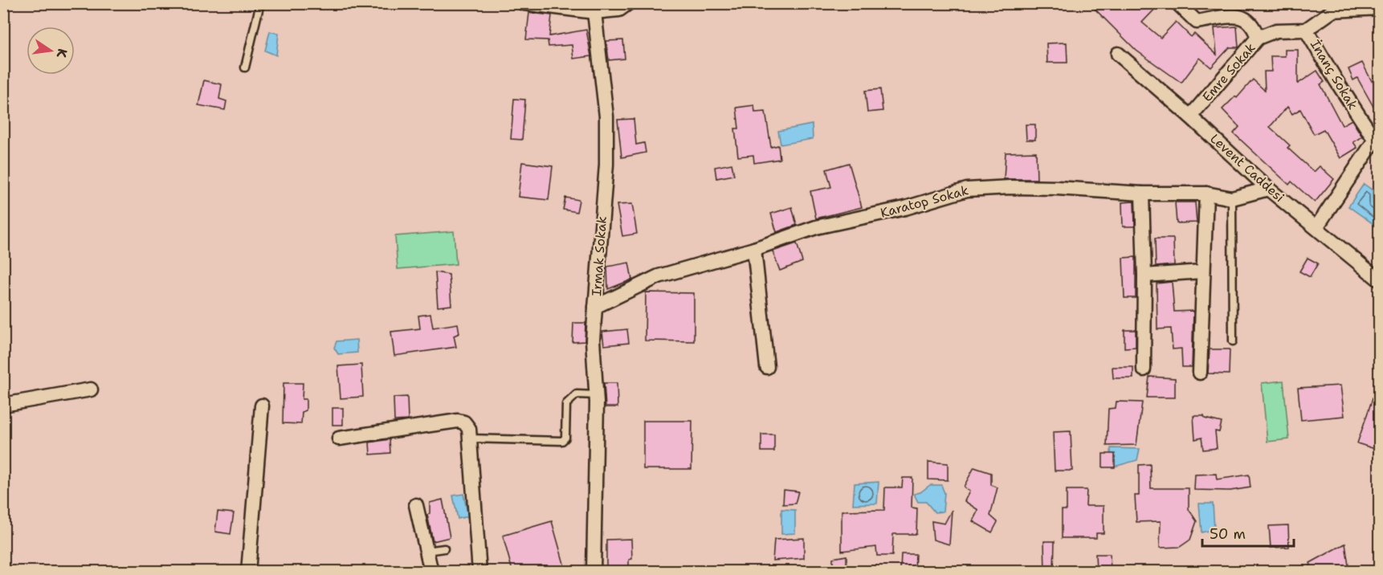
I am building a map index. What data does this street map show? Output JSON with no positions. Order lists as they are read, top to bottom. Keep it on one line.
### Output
{"streets":{"street":["Emre Sokak","İnanç Sokak","Levent Caddesi","Karatop Sokak","Irmak Sokak"]},"crossings":[["Emre Sokak","İnanç Sokak"],["Emre Sokak","Levent Caddesi"],["Levent Caddesi","Karatop Sokak"],["Karatop Sokak","Irmak Sokak"]],"scale_bar":"50 m","north":"right"}
